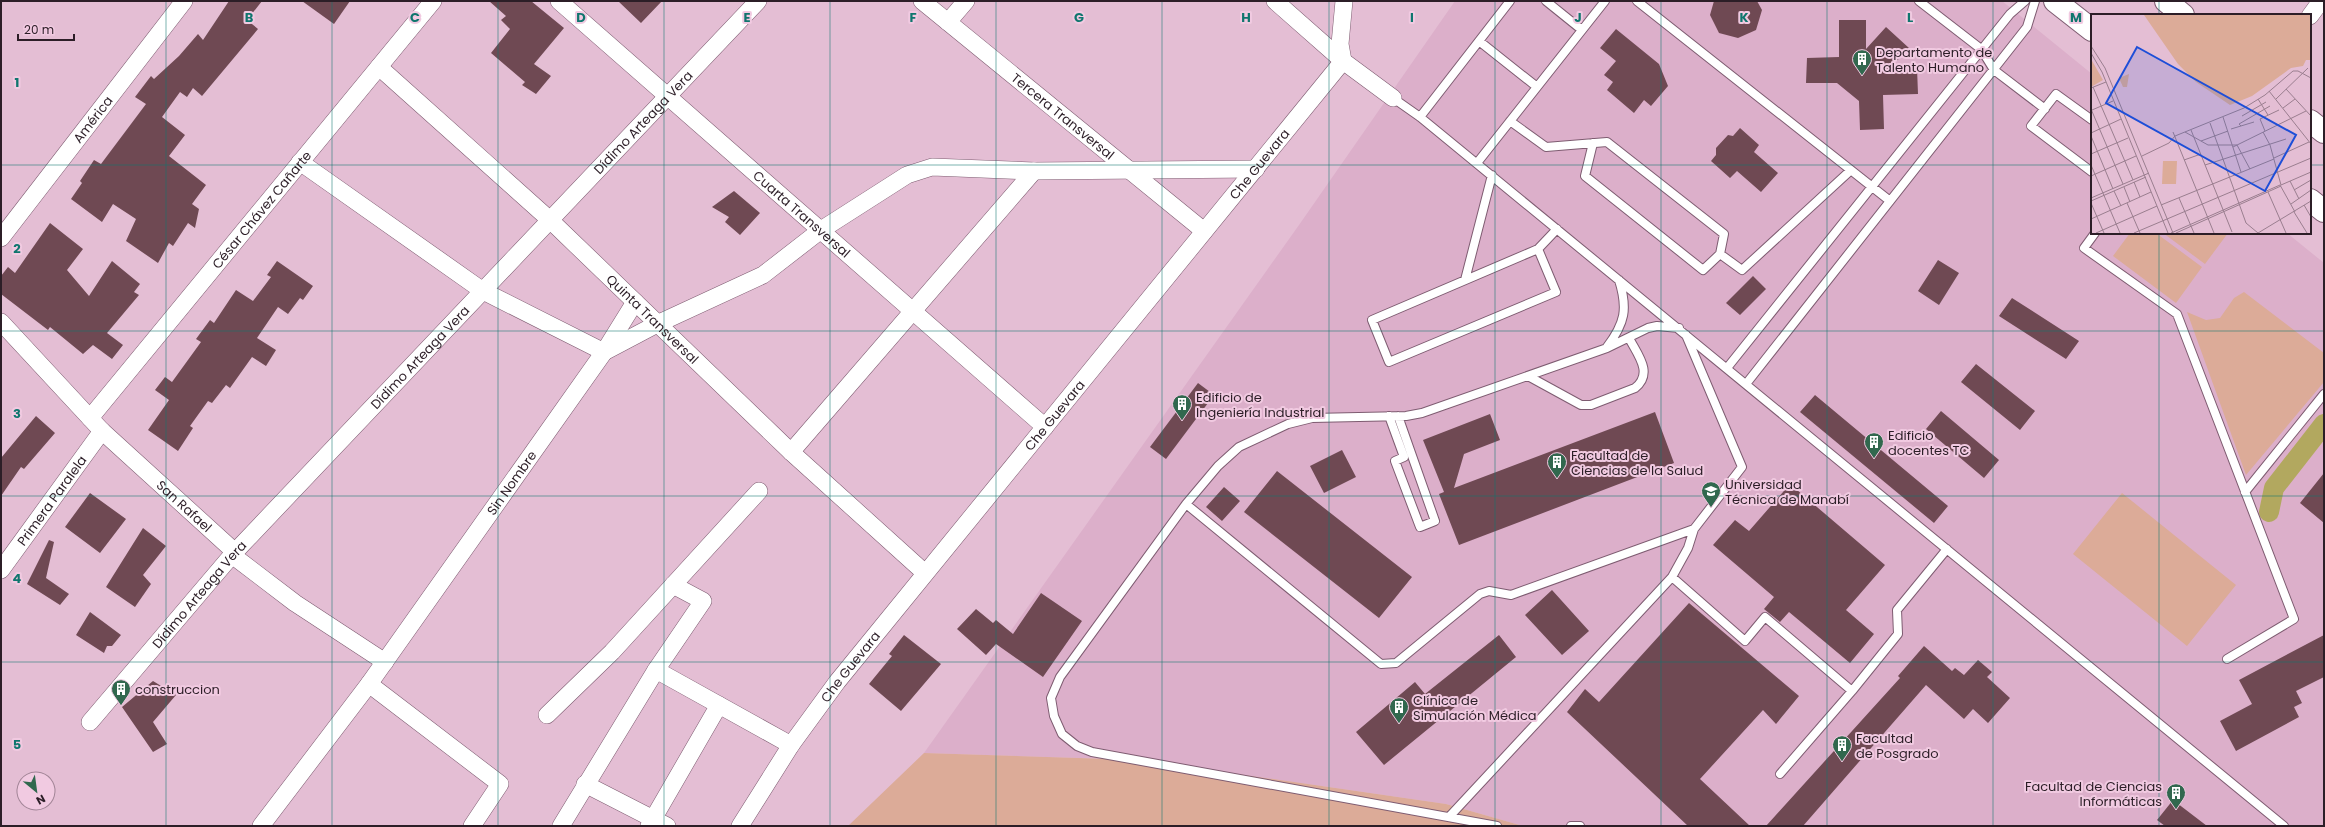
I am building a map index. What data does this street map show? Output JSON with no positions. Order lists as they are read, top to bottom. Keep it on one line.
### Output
{"streets":{"street":["Tercera Transversal","América","Dídimo Arteaga Vera","Che Guevara","César Chávez Cañarte","Cuarta Transversal","Quinta Transversal","Sin Nombre","Primera Paralela","San Rafael"]},"crossings":[["Tercera Transversal","Che Guevara"],["Dídimo Arteaga Vera","Cuarta Transversal"],["Dídimo Arteaga Vera","Quinta Transversal"],["Dídimo Arteaga Vera","San Rafael"],["Che Guevara","Cuarta Transversal"],["Che Guevara","Quinta Transversal"],["César Chávez Cañarte","Quinta Transversal"],["César Chávez Cañarte","San Rafael"],["Quinta Transversal","Sin Nombre"],["Sin Nombre","San Rafael"],["Primera Paralela","San Rafael"]],"places":{"building":["Departamento de Talento Humano","Edificio de Ingeniería Industrial","Edificio docentes TC","Facultad de Ciencias de la Salud","construccion","Clínica de Simulación Médica","Facultad de Posgrado","Facultad de Ciencias Informáticas"],"school or university":["Universidad Técnica de Manabí"]},"scale_bar":"20 m","north":"bottom right","grid":{"columns":["B","C","D","E","F","G","H","I","J","K","L","M"],"rows":["1","2","3","4","5"]}}
